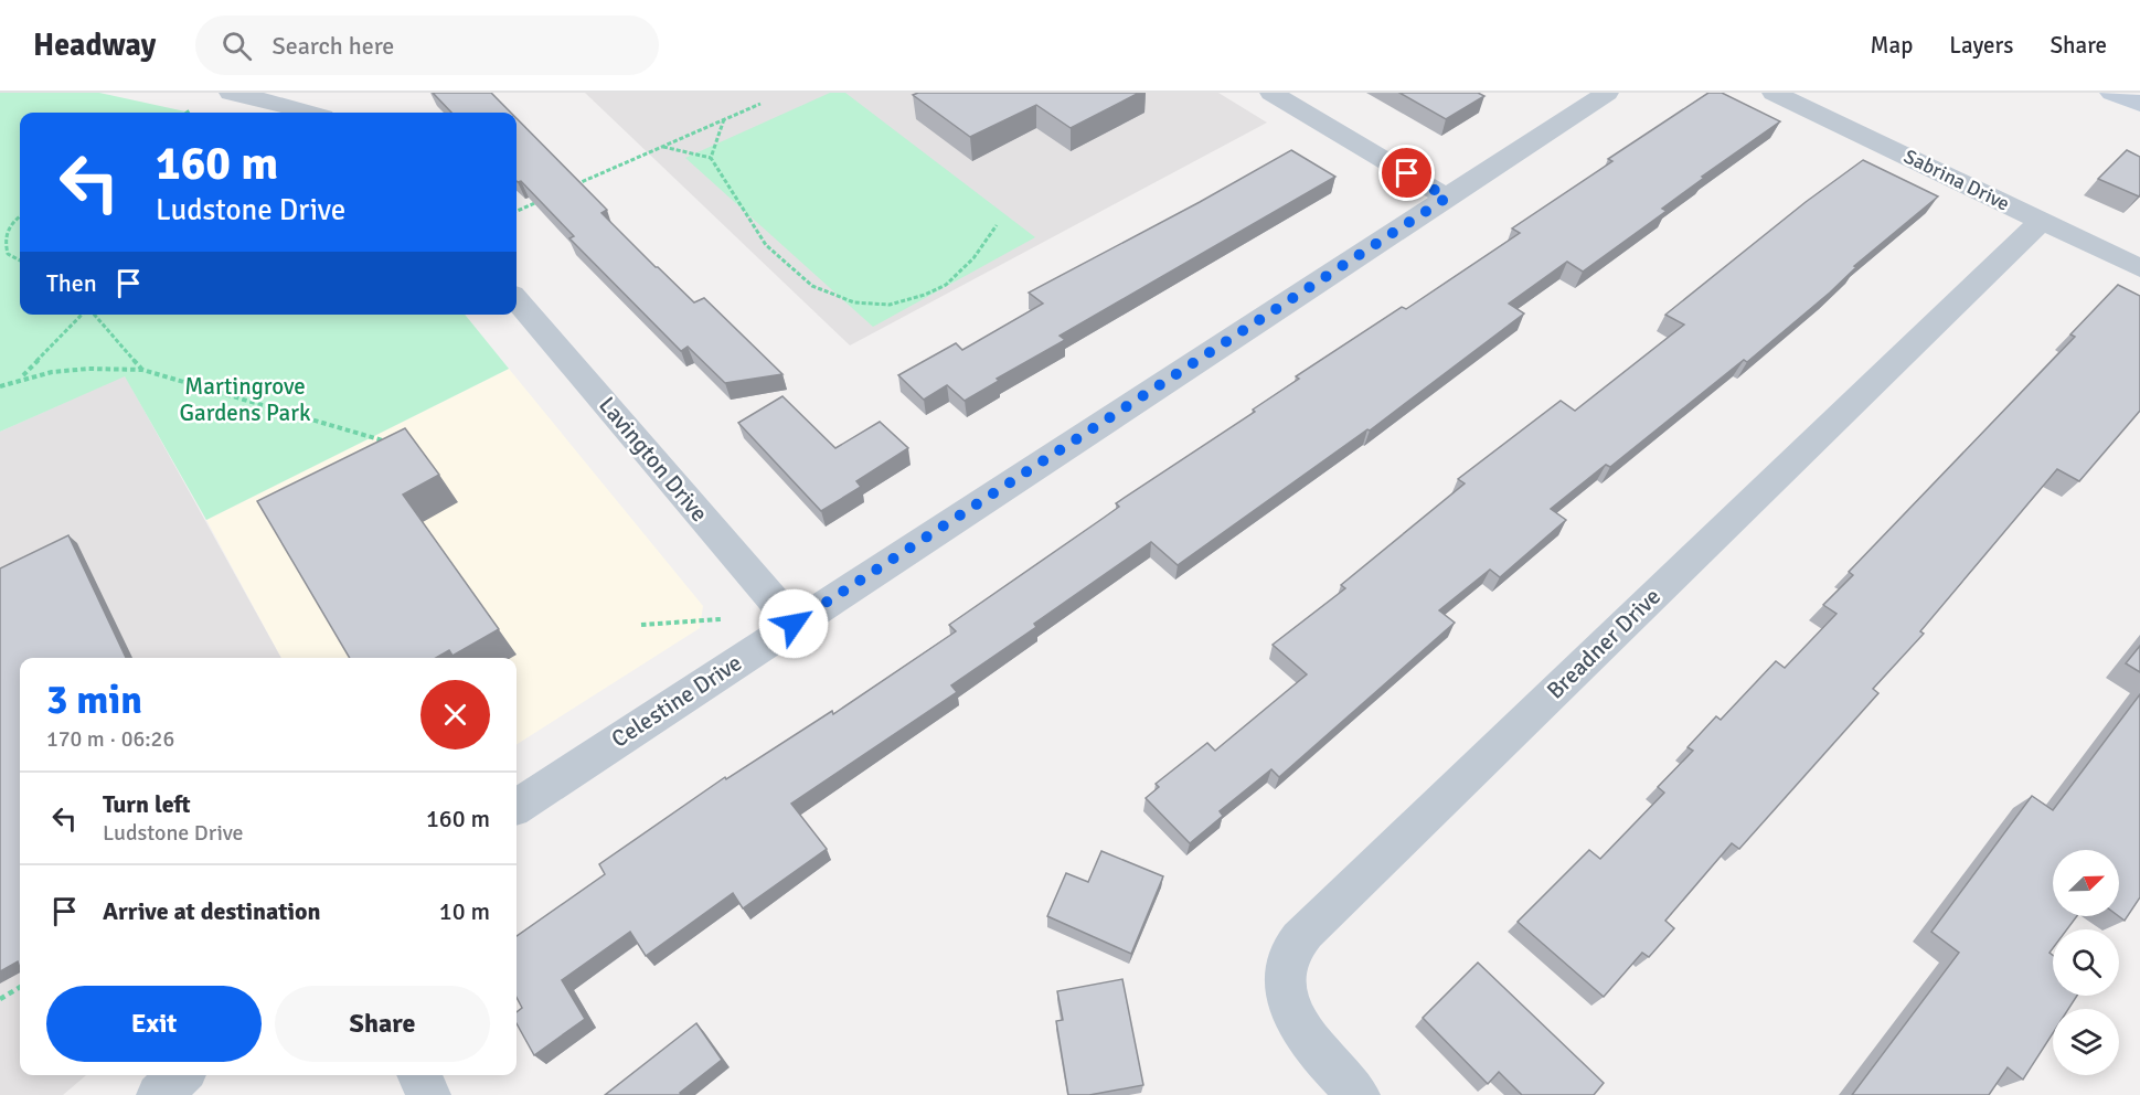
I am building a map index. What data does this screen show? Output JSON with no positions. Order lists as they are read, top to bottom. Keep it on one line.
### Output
{"streets":{"street":["Sabrina Drive","Lavington Drive","Breadner Drive","Celestine Drive"]},"crossings":[["Sabrina Drive","Breadner Drive"],["Lavington Drive","Celestine Drive"]],"parks":["Martingrove Gardens Park"],"north":"top right","page":{"header":"Headway","search":"Search here","nav":["Map","Layers","Share"],"turn":["160 m","Ludstone Drive"],"then":"Then","heading":["3 min","170 m · 06:26"],"list":[{"name":"Turn left","note":"Ludstone Drive","value":"160 m"},{"name":"Arrive at destination","value":"10 m"}],"buttons":["Exit","Share"]}}
